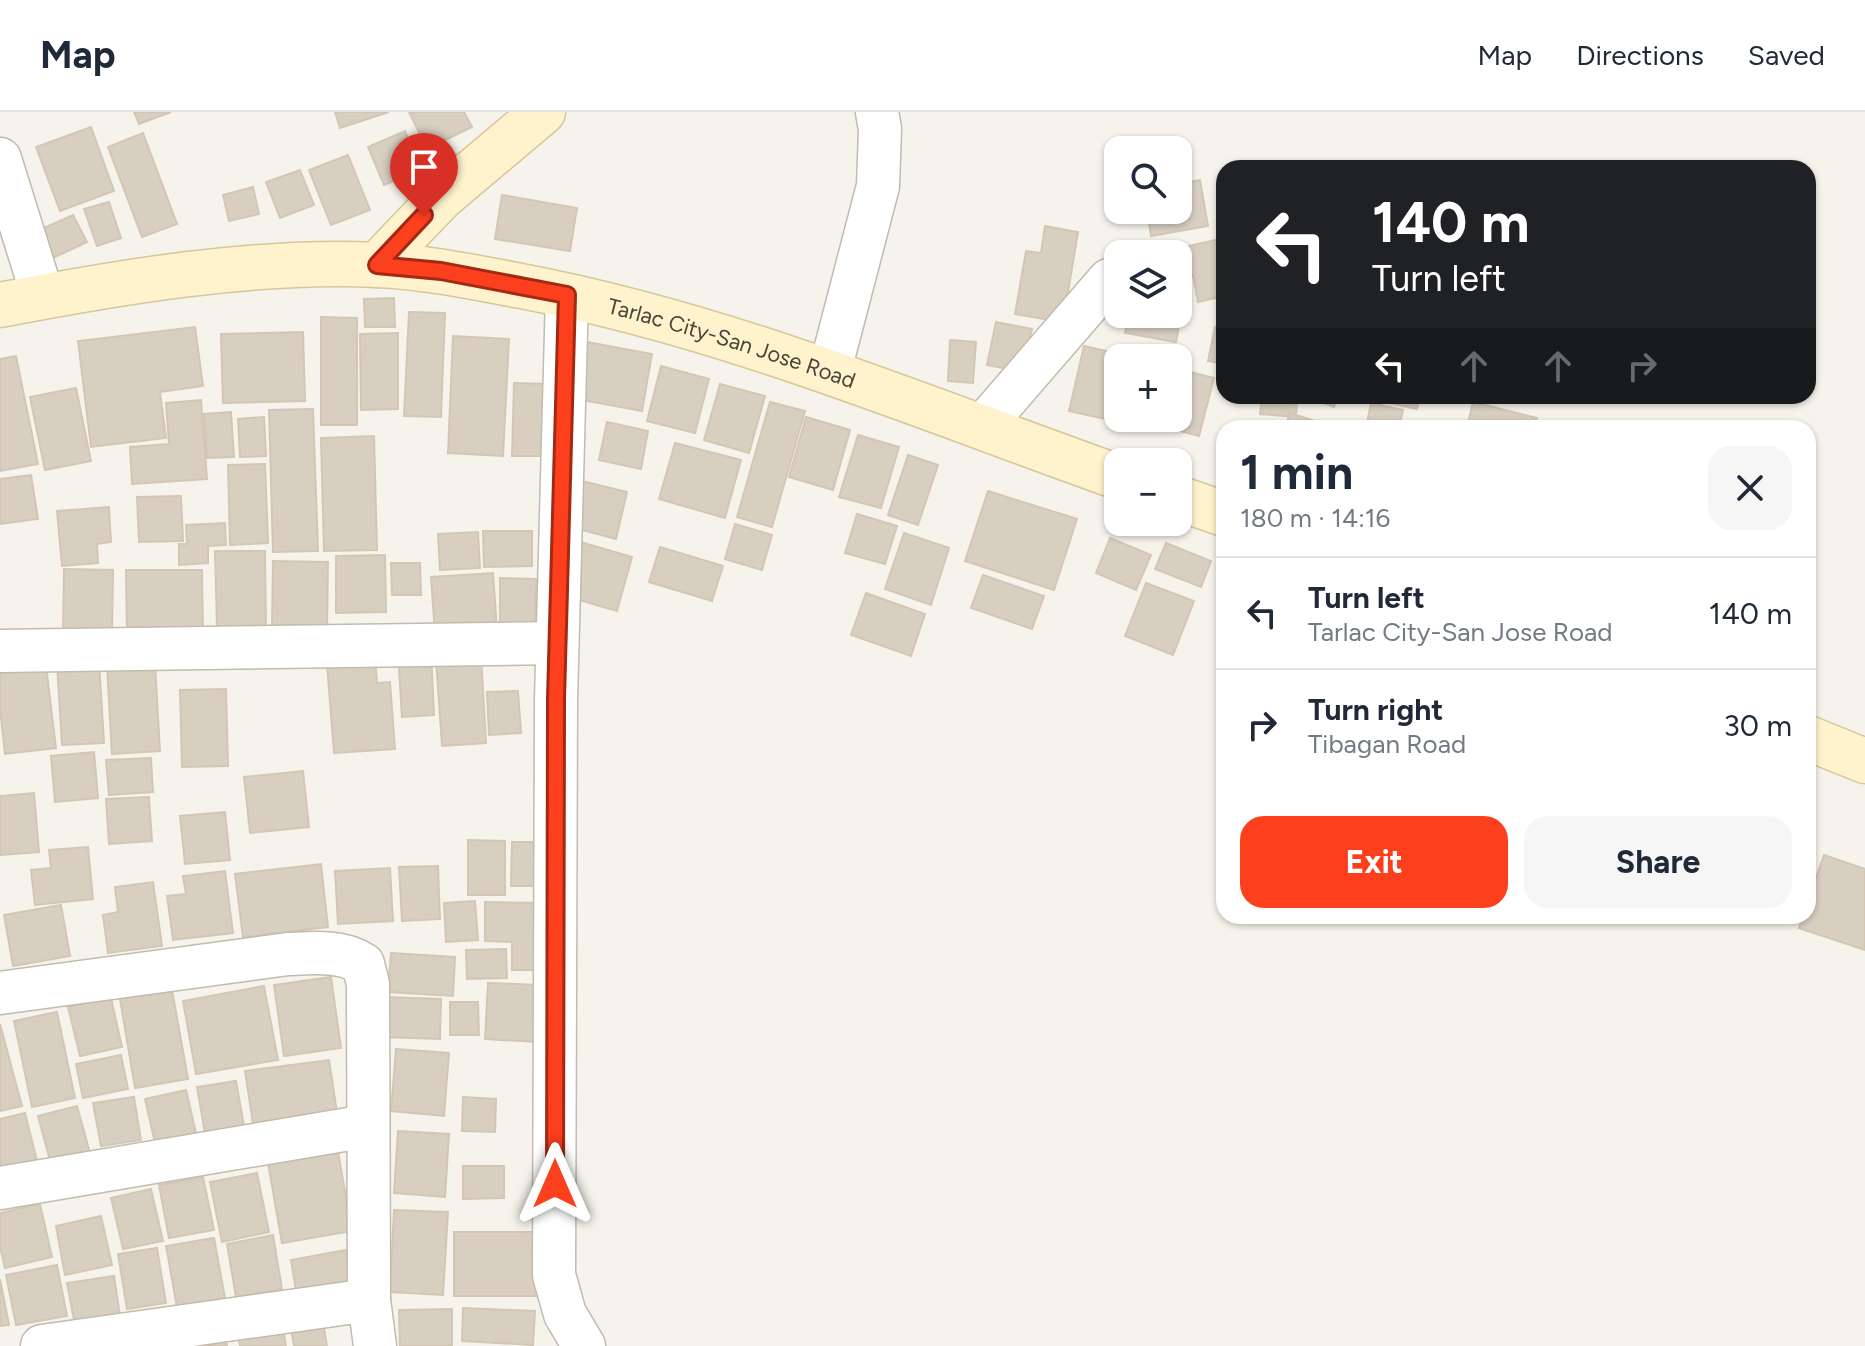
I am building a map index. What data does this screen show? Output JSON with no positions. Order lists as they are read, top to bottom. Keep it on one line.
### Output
{"streets":{"main road":["Tarlac City-San Jose Road"]},"page":{"header":"Map","nav":["Map","Directions","Saved"],"map_buttons":["+","−"],"turn":["140 m","Turn left"],"heading":["1 min","180 m · 14:16"],"list":[{"name":"Turn left","note":"Tarlac City-San Jose Road","value":"140 m"},{"name":"Turn right","note":"Tibagan Road","value":"30 m"}],"buttons":["Exit","Share"]}}
